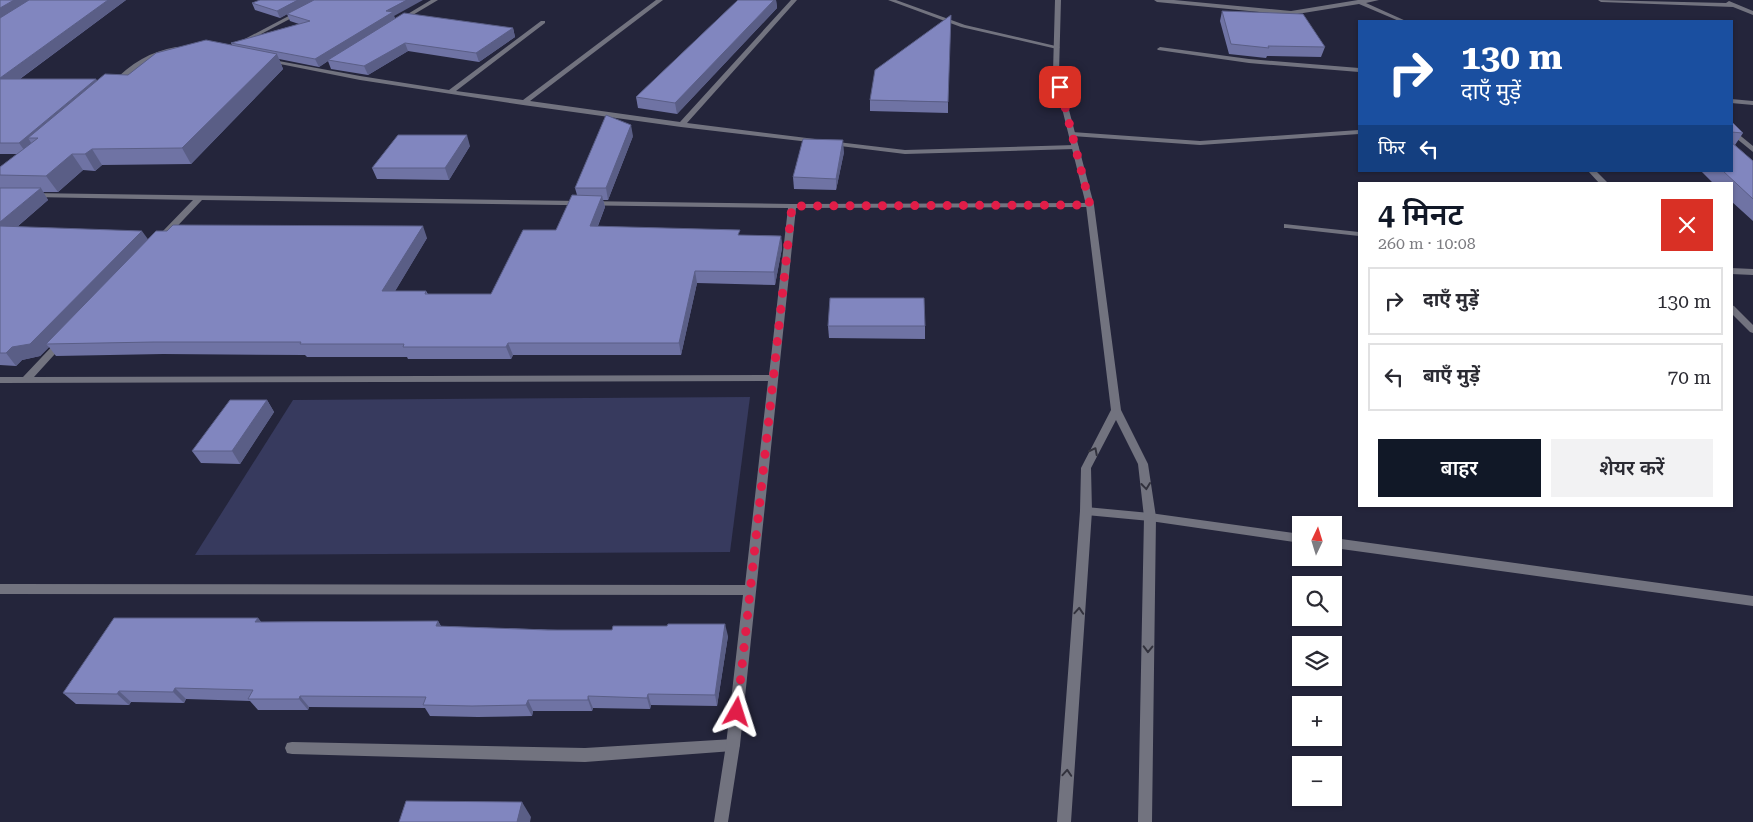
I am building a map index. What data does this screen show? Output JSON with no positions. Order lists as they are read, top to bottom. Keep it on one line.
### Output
{"north":"top","page":{"turn":["130 m","दाएँ मुड़ें"],"then":"फिर","heading":["4 मिनट","260 m · 10:08"],"list":[{"name":"दाएँ मुड़ें","value":"130 m"},{"name":"बाएँ मुड़ें","value":"70 m"}],"buttons":["बाहर","शेयर करें"],"map_buttons":["+","−"]}}
